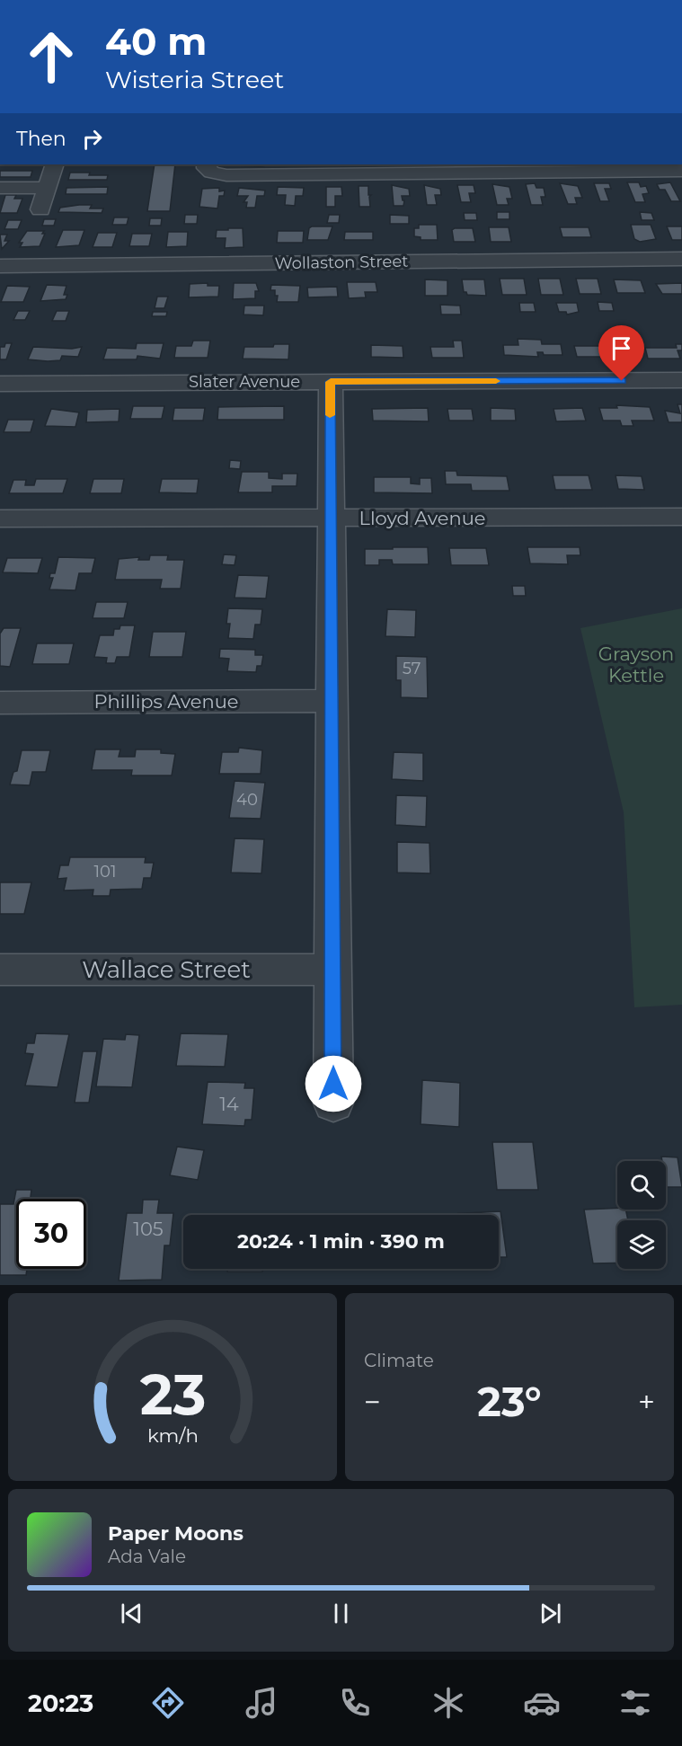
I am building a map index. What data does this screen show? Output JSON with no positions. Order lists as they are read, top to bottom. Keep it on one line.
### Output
{"streets":{"street":["Wollaston Street","Slater Avenue","Lloyd Avenue","Phillips Avenue","Wallace Street"]},"parks":["Grayson Kettle"],"house_numbers":["57","40","101","14","105"],"page":{"turn":["40 m","Wisteria Street"],"then":"Then","limit":"30","trip":"20:24 · 1 min · 390 m","tile":"Climate","heat":["−","23°","+"],"song":["Paper Moons","Ada Vale"],"tabs":"20:23","gauge":["23","km/h"]}}
